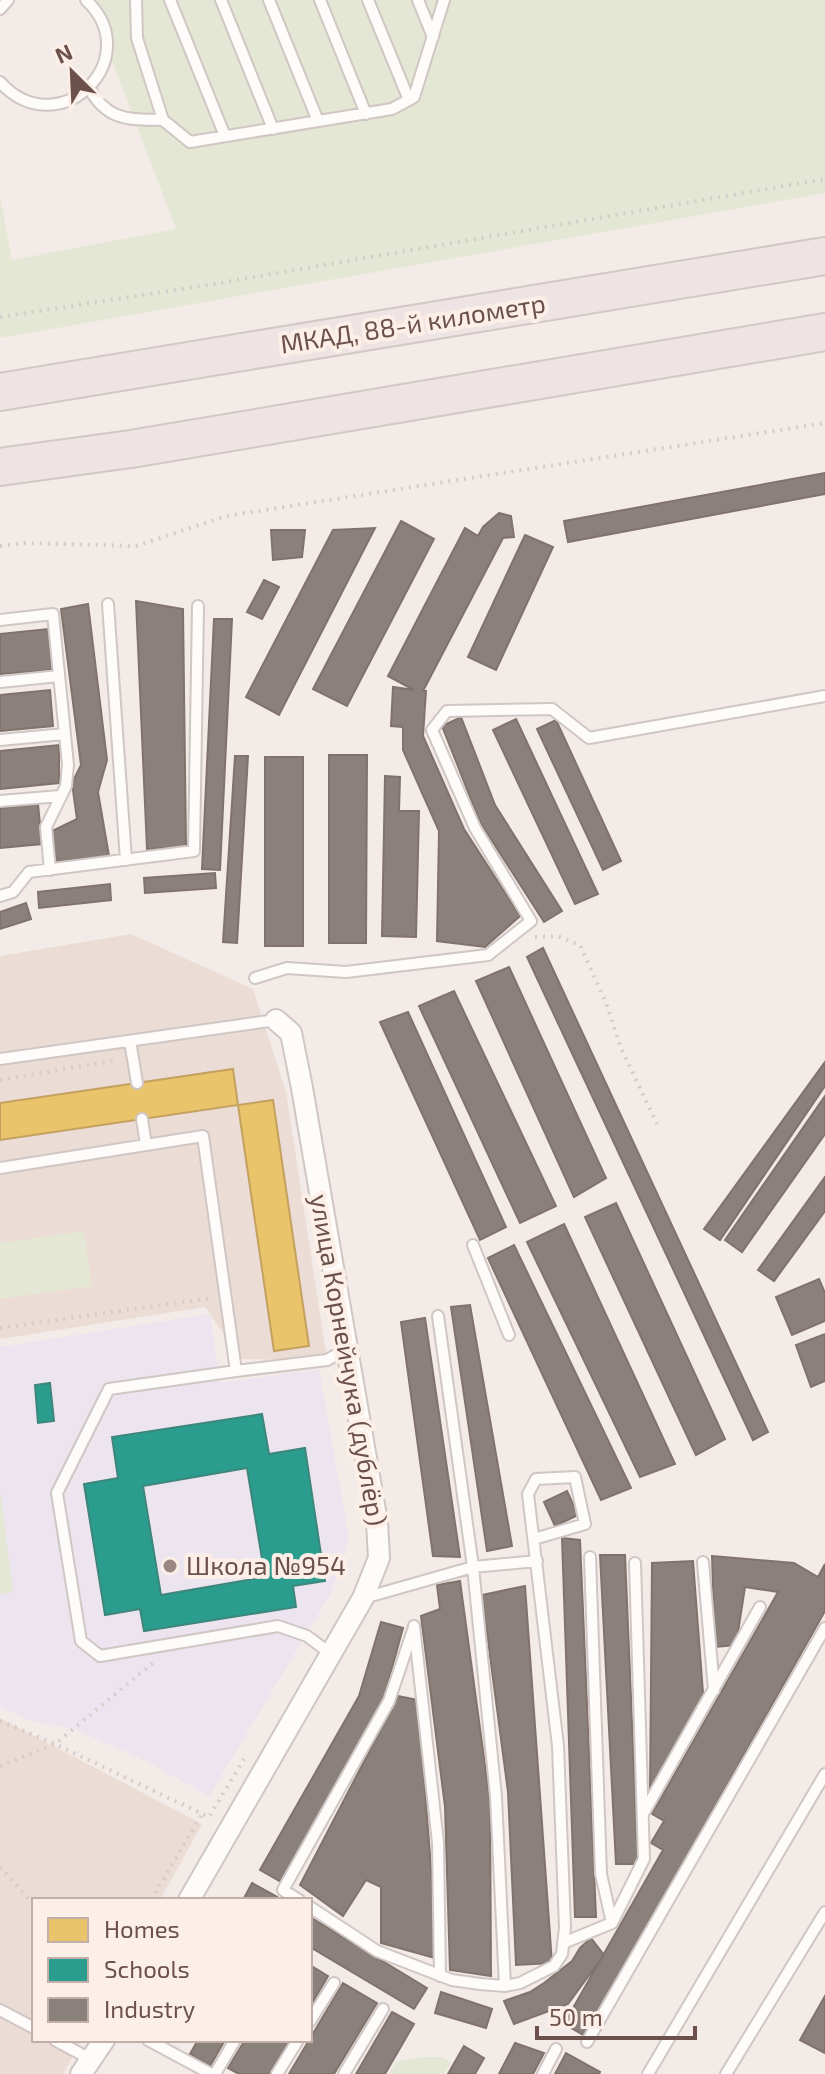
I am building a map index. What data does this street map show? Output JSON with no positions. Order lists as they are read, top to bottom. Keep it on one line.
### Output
{"streets":{"highway":["МКАД, 88-й километр"],"street":["улица Корнейчука (дублёр)"]},"places":["Школа №954"],"legend":["Homes","Schools","Industry"],"scale_bar":"50 m","north":"top left"}
